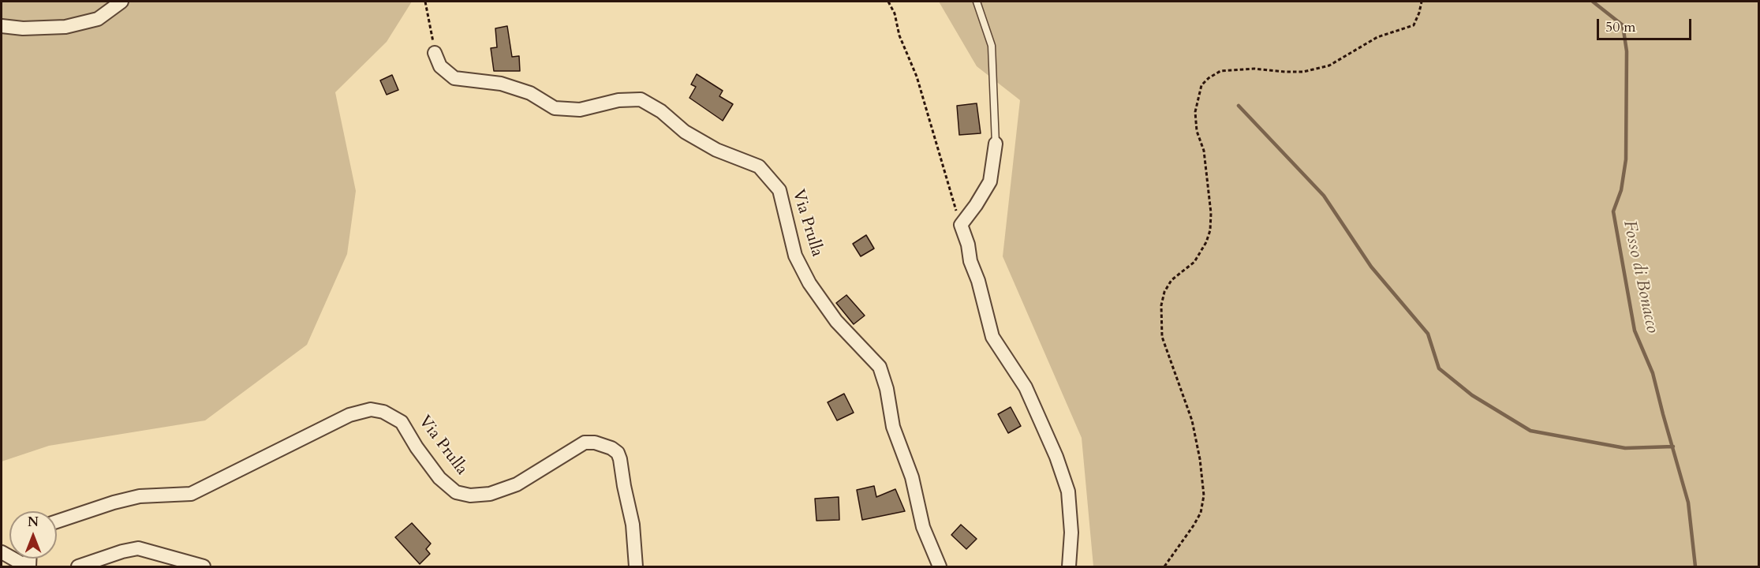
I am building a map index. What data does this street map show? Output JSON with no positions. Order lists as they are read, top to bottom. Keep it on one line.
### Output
{"streets":{"street":["Via Prulla"]},"water":["Fosso di Bonacco"],"scale_bar":"50 m","north":"top"}
